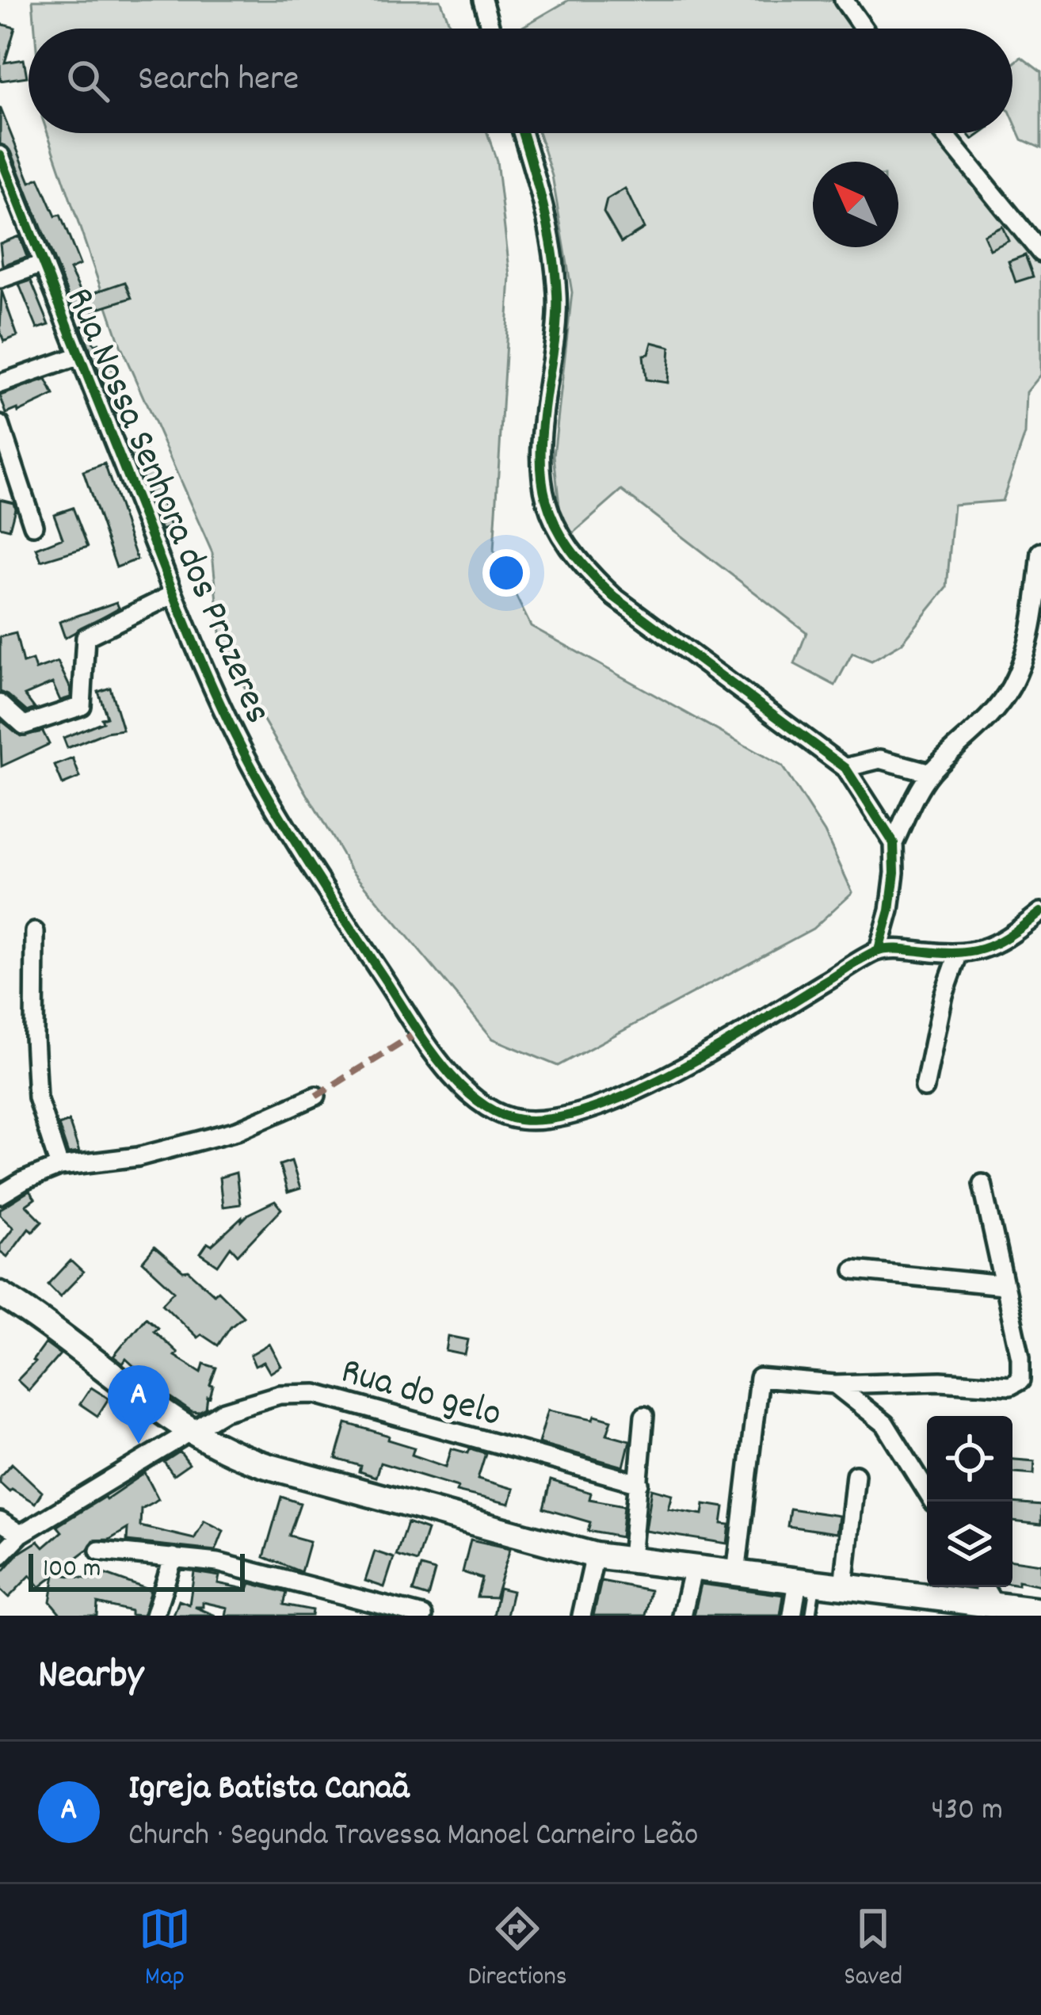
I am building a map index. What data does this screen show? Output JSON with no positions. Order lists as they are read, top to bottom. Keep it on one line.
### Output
{"streets":{"street":["Rua Nossa Senhora dos Prazeres","Rua do gelo"]},"scale_bar":"100 m","north":"top left","page":{"search":"Search here","pins":"A","scale":"100 m","heading":"Nearby","list":[{"mark":"A","name":"Igreja Batista Canaã","note":"Church · Segunda Travessa Manoel Carneiro Leão","value":"430 m"}],"nav":["Map","Directions","Saved"]}}
